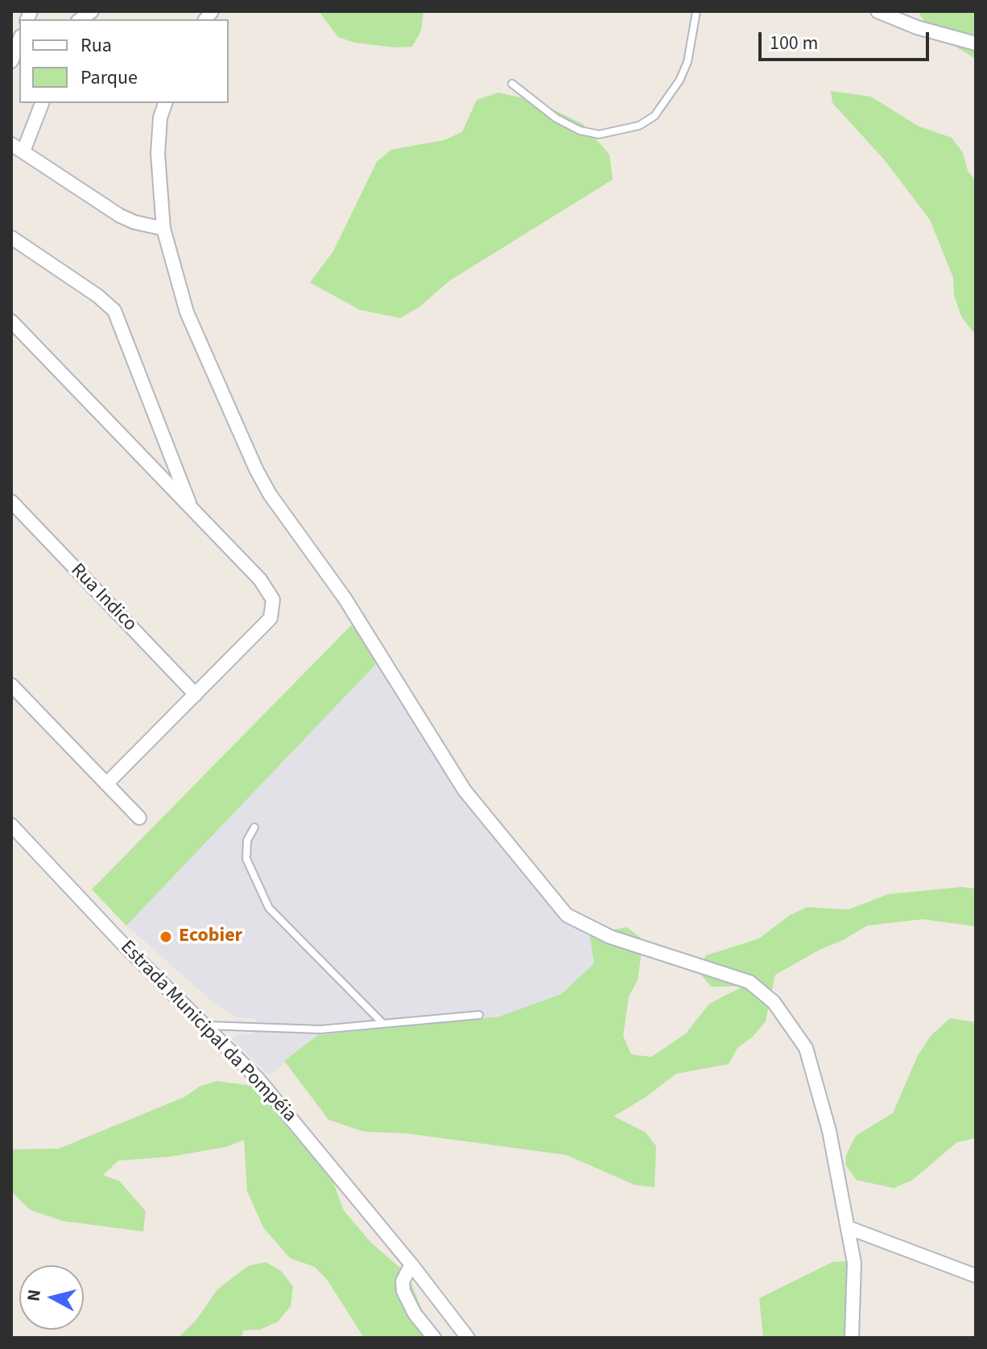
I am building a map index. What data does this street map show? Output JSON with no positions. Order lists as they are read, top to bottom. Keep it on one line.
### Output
{"streets":{"street":["Rua Indico","Estrada Municipal da Pompéia"]},"places":["Ecobier"],"legend":["Rua","Parque"],"scale_bar":"100 m","north":"left"}
